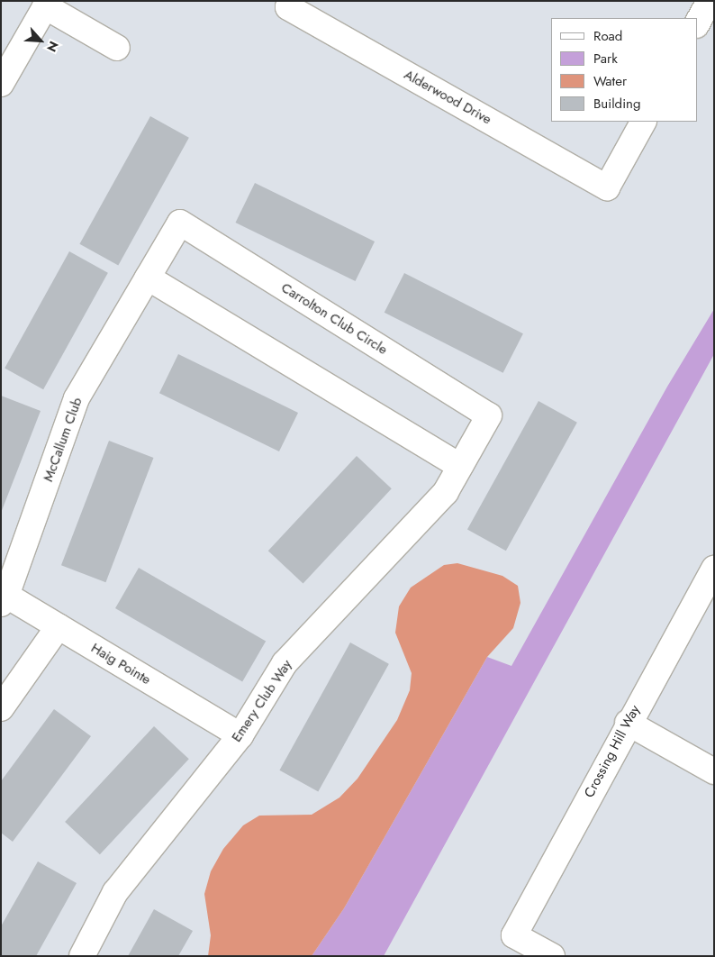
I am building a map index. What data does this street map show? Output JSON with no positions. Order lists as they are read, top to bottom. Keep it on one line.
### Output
{"streets":{"street":["Alderwood Drive","Carrolton Club Circle","McCallum Club","Haig Pointe","Emery Club Way","Crossing Hill Way"]},"crossings":[["Carrolton Club Circle","McCallum Club"],["Carrolton Club Circle","Emery Club Way"],["McCallum Club","Haig Pointe"],["Haig Pointe","Emery Club Way"]],"legend":["Road","Park","Water","Building"],"north":"bottom right"}
